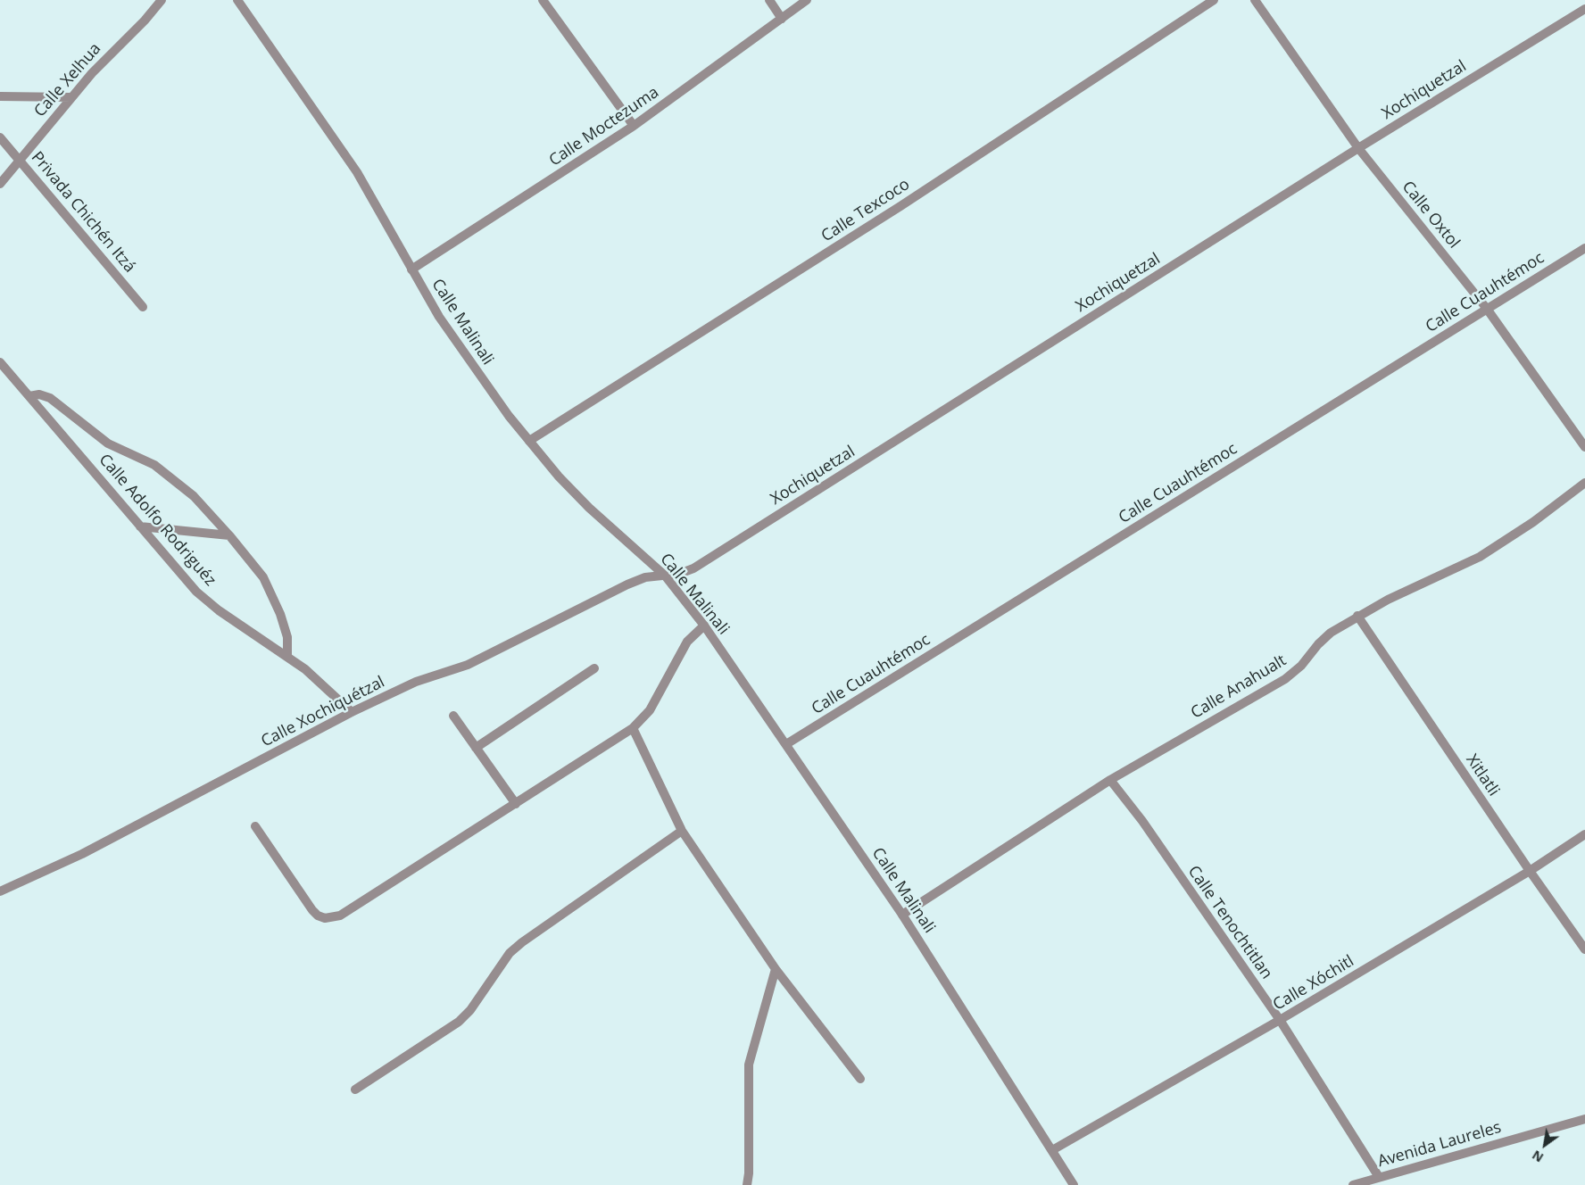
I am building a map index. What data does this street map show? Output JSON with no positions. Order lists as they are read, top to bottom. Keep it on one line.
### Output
{"streets":{"street":["Calle Xelhua","Xochiquetzal","Calle Moctezuma","Calle Texcoco","Privada Chichén Itzá","Calle Oxtol","Calle Cuauhtémoc","Calle Malinali","Calle Adolfo Rodriguéz","Calle Anahualt","Calle Xochiquétzal","Xitlatli","Calle Tenochtitlan","Calle Xóchitl","Avenida Laureles"]},"crossings":[["Calle Xelhua","Privada Chichén Itzá"],["Xochiquetzal","Calle Oxtol"],["Xochiquetzal","Calle Malinali"],["Xochiquetzal","Calle Xochiquétzal"],["Calle Moctezuma","Calle Malinali"],["Calle Texcoco","Calle Malinali"],["Calle Oxtol","Calle Cuauhtémoc"],["Calle Cuauhtémoc","Calle Malinali"],["Calle Malinali","Calle Anahualt"],["Calle Malinali","Calle Xochiquétzal"],["Calle Malinali","Calle Xóchitl"],["Calle Adolfo Rodriguéz","Calle Xochiquétzal"],["Calle Anahualt","Xitlatli"],["Calle Anahualt","Calle Tenochtitlan"],["Xitlatli","Calle Xóchitl"],["Calle Tenochtitlan","Calle Xóchitl"],["Calle Tenochtitlan","Avenida Laureles"]],"north":"bottom left"}
